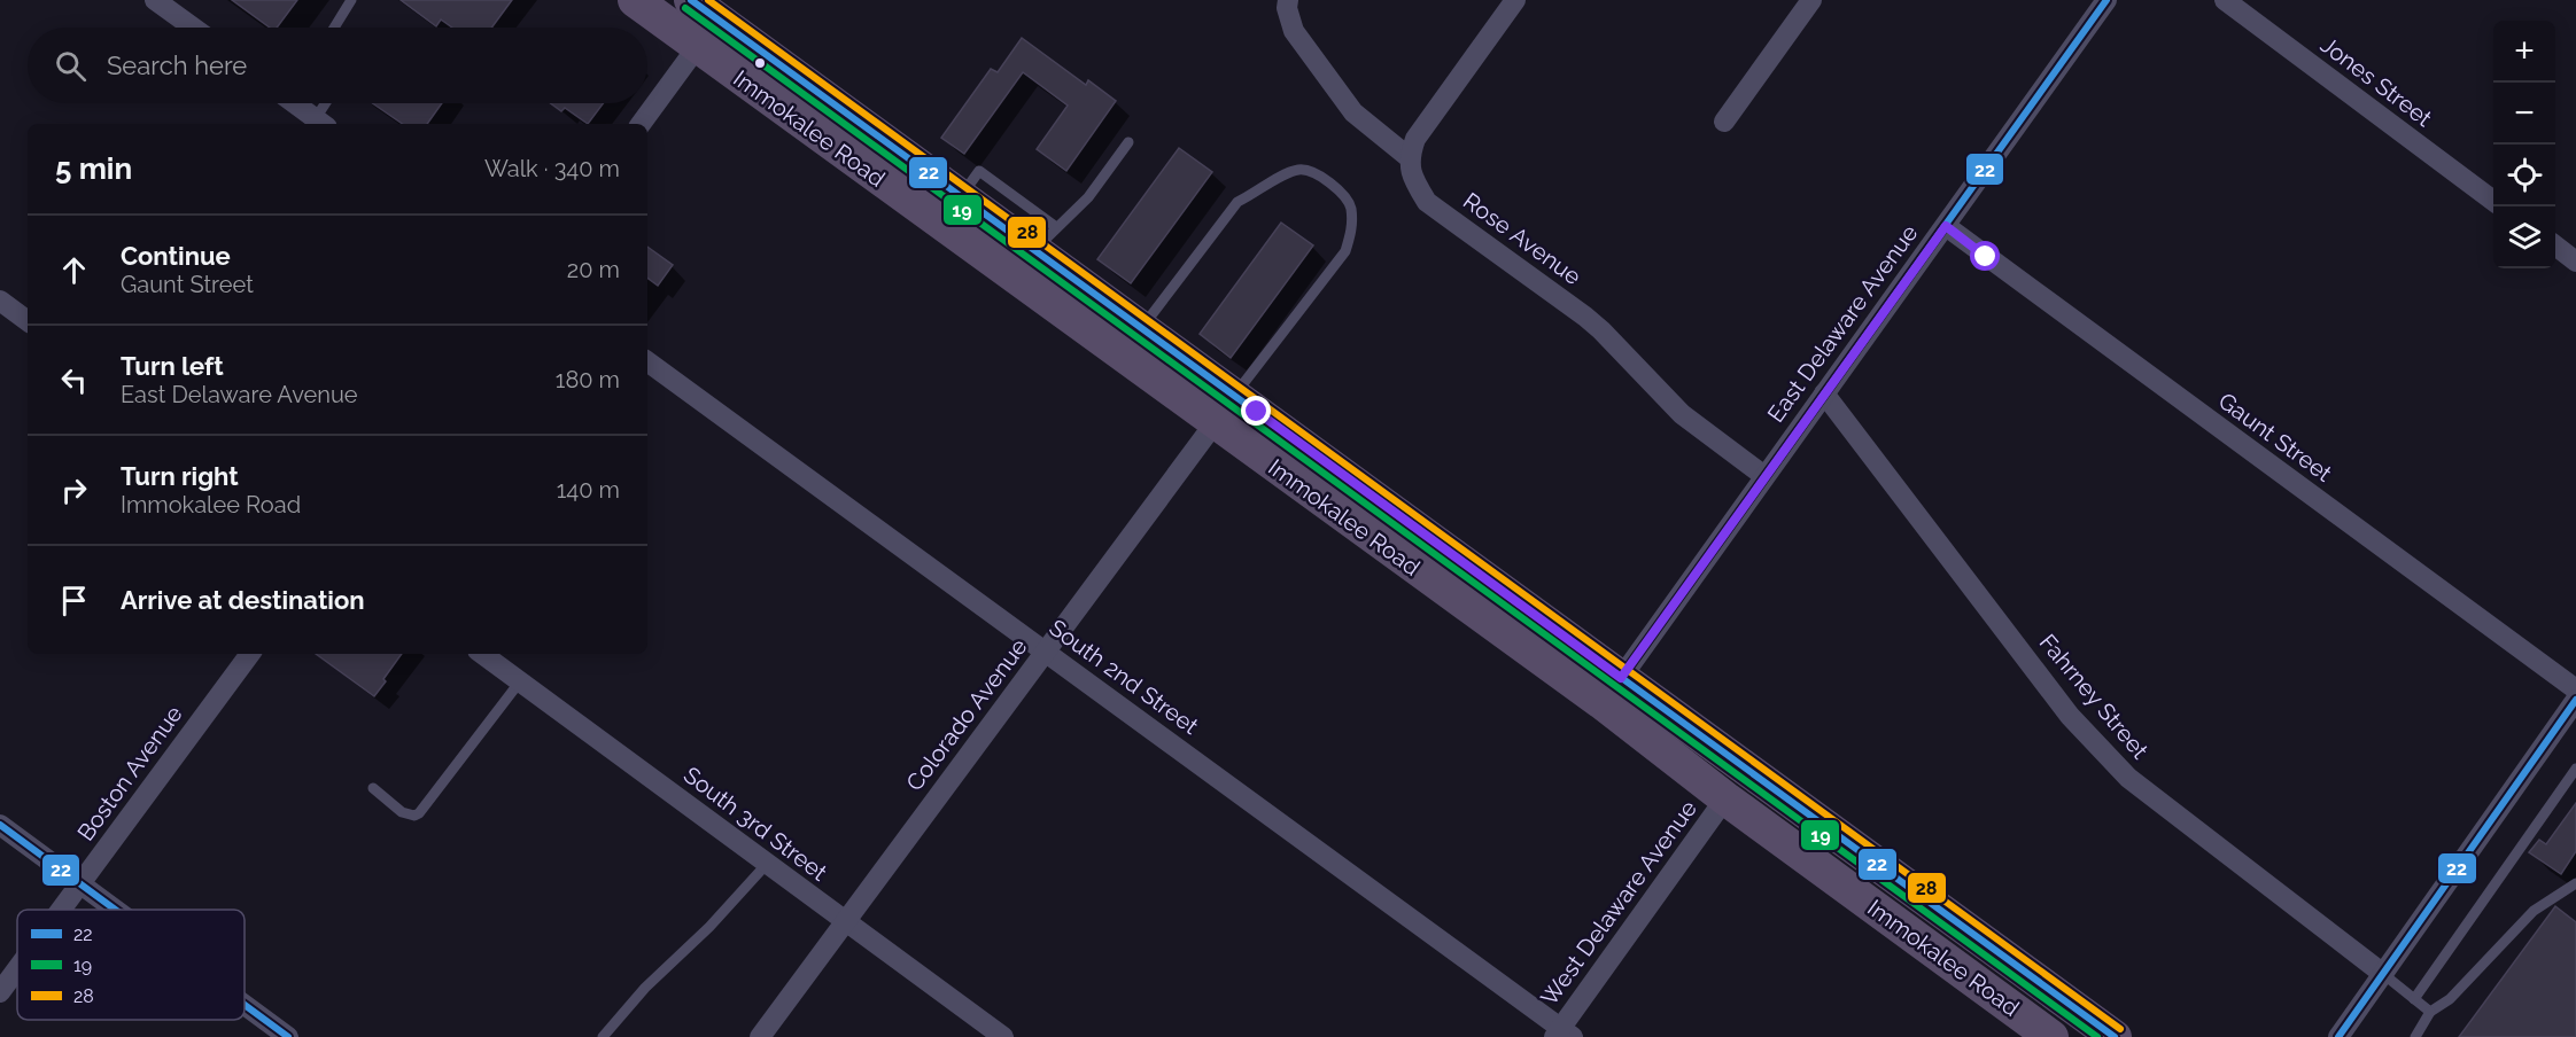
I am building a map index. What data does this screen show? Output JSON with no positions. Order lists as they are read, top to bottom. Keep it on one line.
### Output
{"streets":{"main road":["Immokalee Road"],"street":["Jones Street","Rose Avenue","East Delaware Avenue","Gaunt Street","South 2nd Street","Fahrney Street","Colorado Avenue","Boston Avenue","South 3rd Street","West Delaware Avenue"]},"crossings":[["Immokalee Road","East Delaware Avenue"],["Immokalee Road","Colorado Avenue"],["Immokalee Road","West Delaware Avenue"],["Rose Avenue","East Delaware Avenue"],["East Delaware Avenue","Gaunt Street"],["East Delaware Avenue","Fahrney Street"],["South 2nd Street","Colorado Avenue"],["South 2nd Street","West Delaware Avenue"],["Colorado Avenue","South 3rd Street"]],"lines":["transit line 22","transit line 28","transit line 19"],"legend":["22","19","28"],"page":{"map_buttons":["+","−"],"search":"Search here","heading":["5 min","Walk · 340 m"],"list":[["Continue","Gaunt Street","20 m"],["Turn left","East Delaware Avenue","180 m"],["Turn right","Immokalee Road","140 m"],"Arrive at destination"]}}
